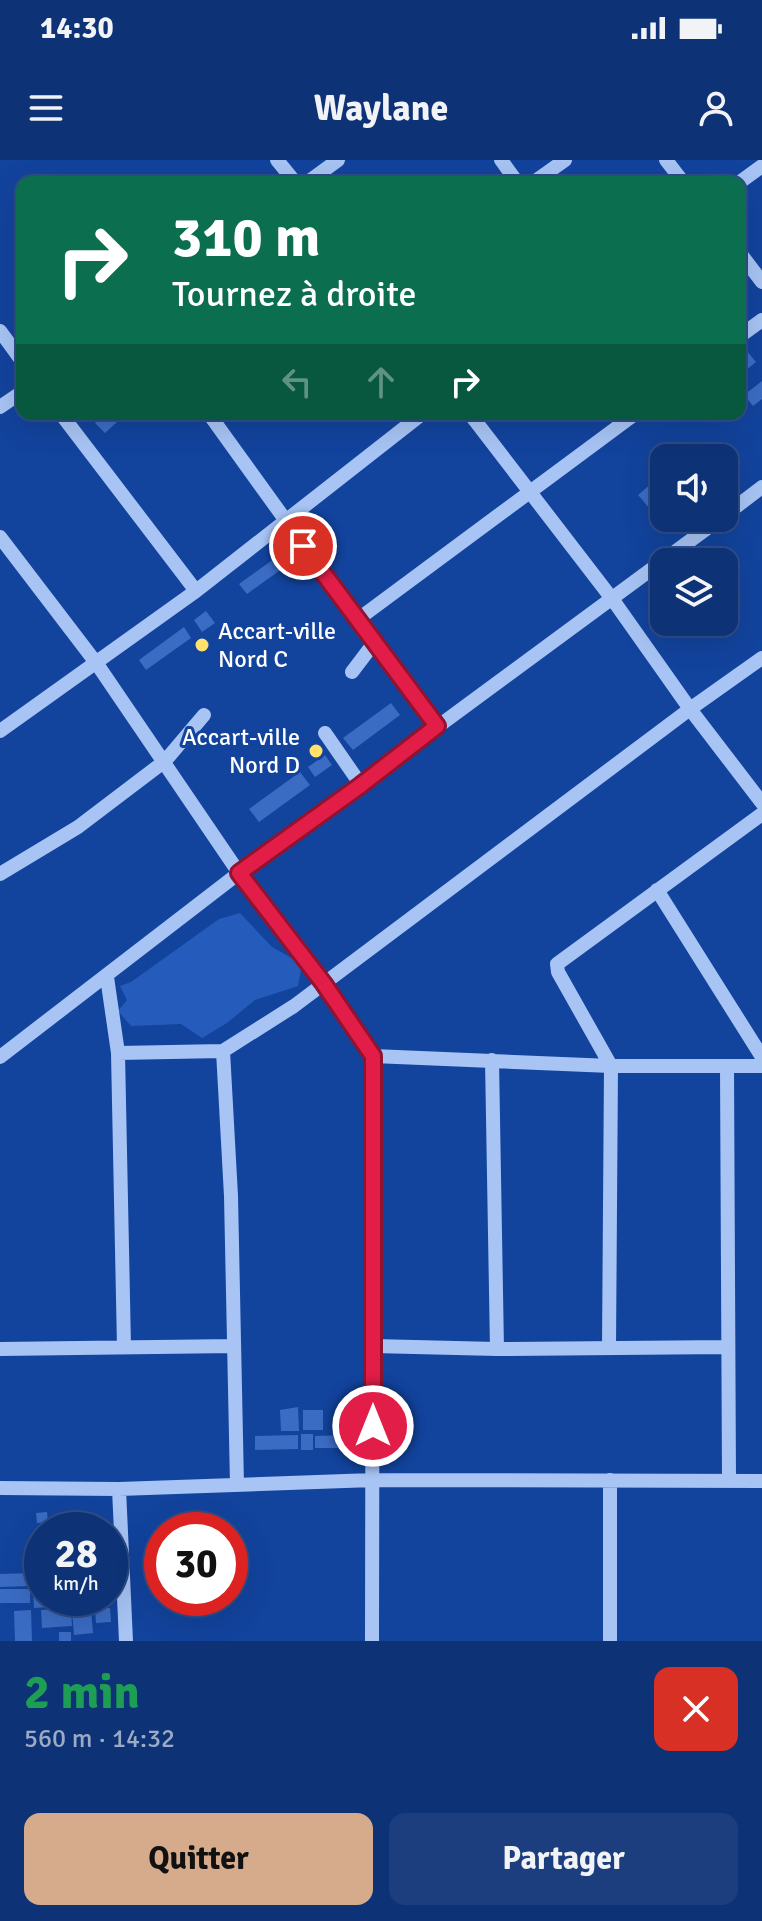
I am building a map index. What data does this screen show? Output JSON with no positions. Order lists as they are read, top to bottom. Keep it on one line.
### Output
{"places":["Accart-ville Nord C","Accart-ville Nord D"],"page":{"status":"14:30","header":"Waylane","turn":["310 m","Tournez à droite"],"speed":"28 km/h","limit":"30","heading":["2 min","560 m · 14:32"],"buttons":["Quitter","Partager"]}}
